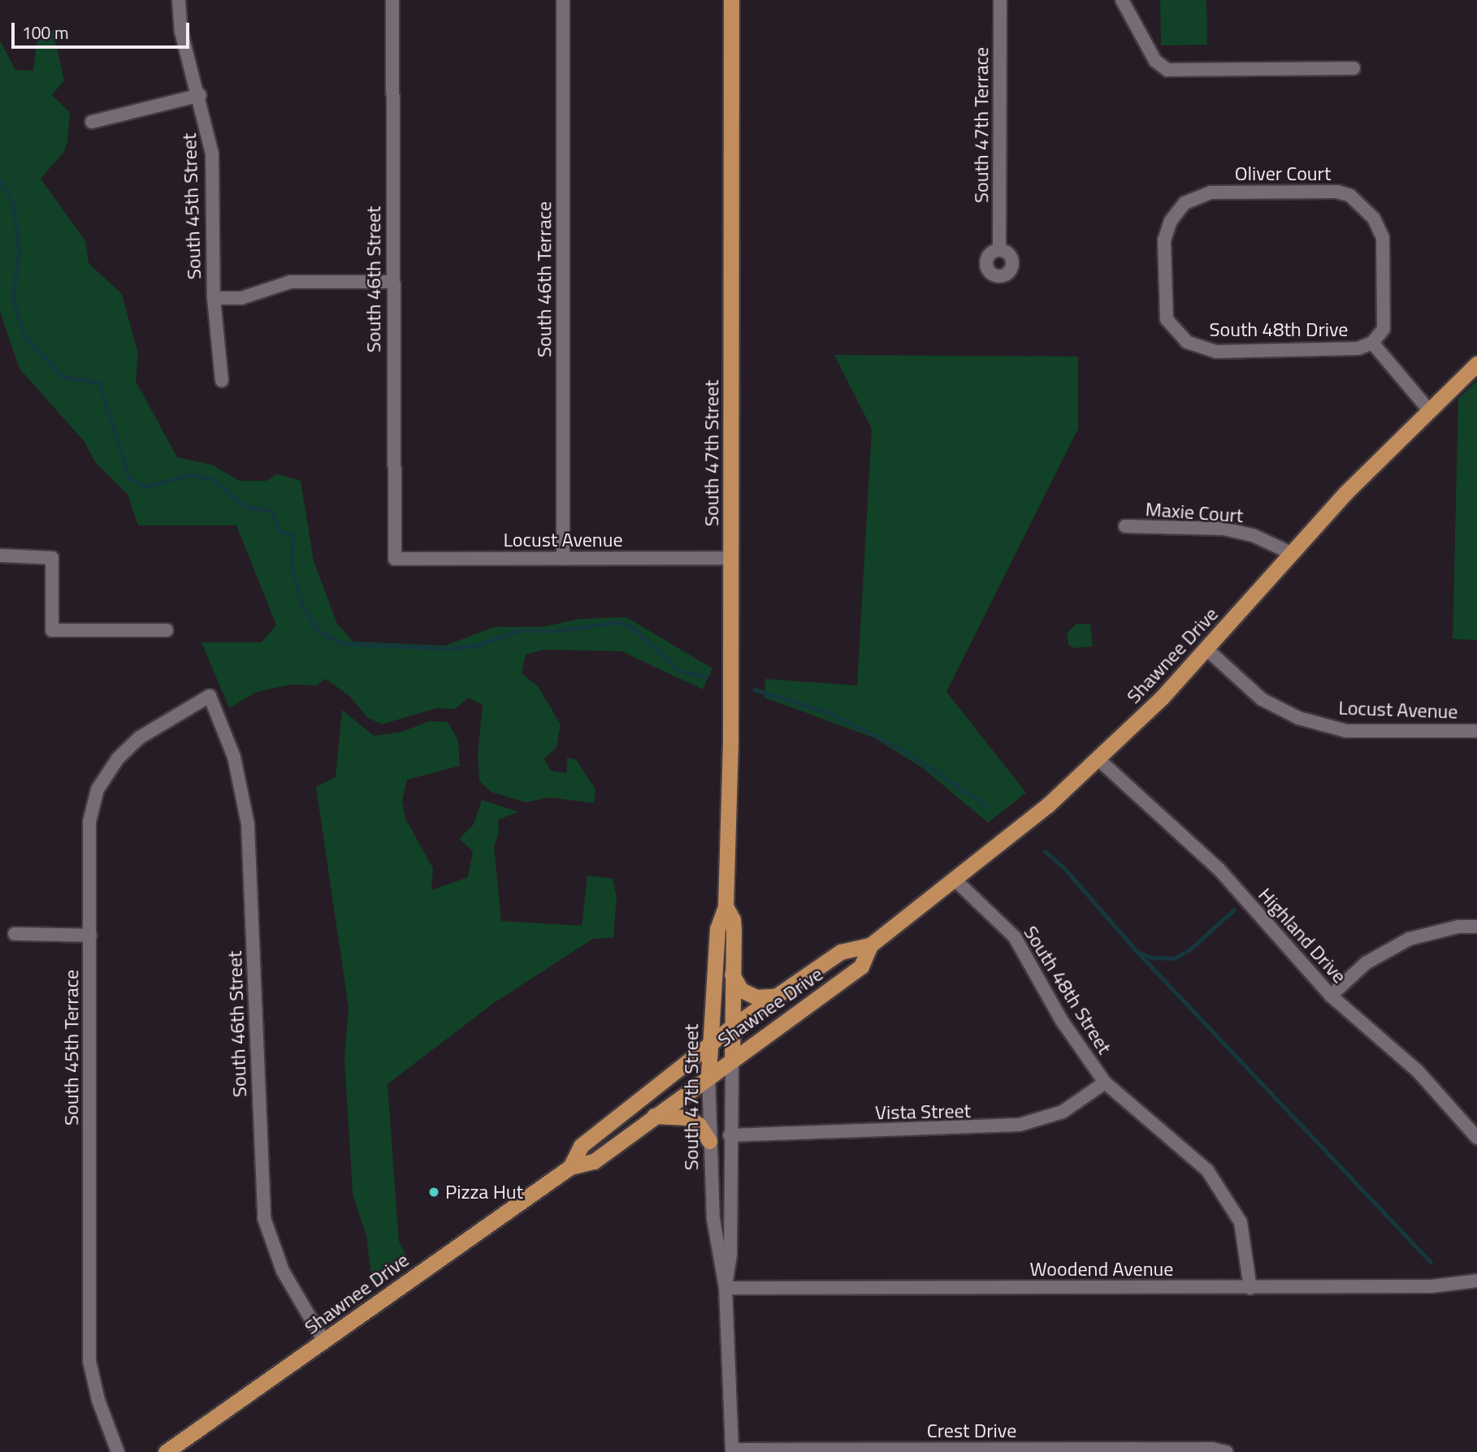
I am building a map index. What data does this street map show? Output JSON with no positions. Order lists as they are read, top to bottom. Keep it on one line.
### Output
{"streets":{"main road":["South 47th Street","Shawnee Drive"],"street":["South 47th Terrace","Oliver Court","South 45th Street","South 46th Street","South 46th Terrace","South 48th Drive","Maxie Court","Locust Avenue","Highland Drive","South 48th Street","South 45th Terrace","Vista Street","Woodend Avenue","Crest Drive"]},"crossings":[["Oliver Court","South 48th Drive"],["South 46th Street","Locust Avenue"],["South 46th Street","Shawnee Drive"],["South 46th Street","South 45th Terrace"],["South 46th Terrace","Locust Avenue"],["South 47th Street","Locust Avenue"],["South 47th Street","Shawnee Drive"],["South 47th Street","Vista Street"],["South 47th Street","Woodend Avenue"],["South 47th Street","Crest Drive"],["Maxie Court","Shawnee Drive"],["Locust Avenue","Shawnee Drive"],["Shawnee Drive","Highland Drive"],["Shawnee Drive","South 48th Street"],["South 48th Street","Vista Street"],["South 48th Street","Woodend Avenue"]],"places":["Pizza Hut"],"scale_bar":"100 m"}
